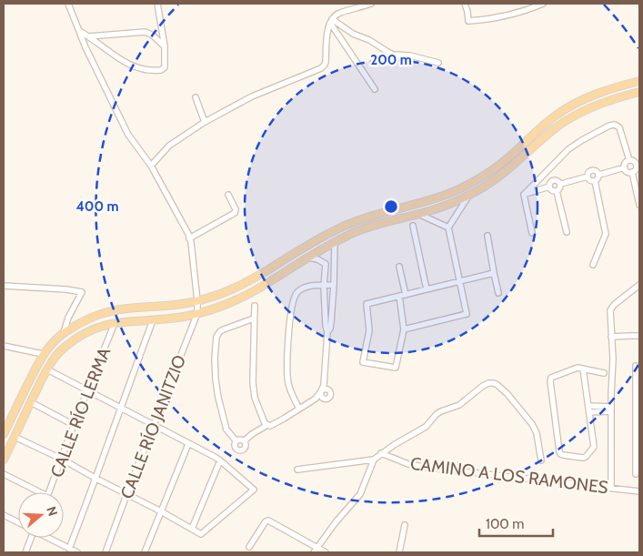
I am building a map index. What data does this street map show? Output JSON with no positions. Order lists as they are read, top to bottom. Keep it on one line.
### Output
{"streets":{"street":["CALLE RÍO LERMA","CALLE RÍO JANITZIO","CAMINO A LOS RAMONES"]},"scale_bar":"100 m","north":"right","rings":["200 m","400 m"]}
